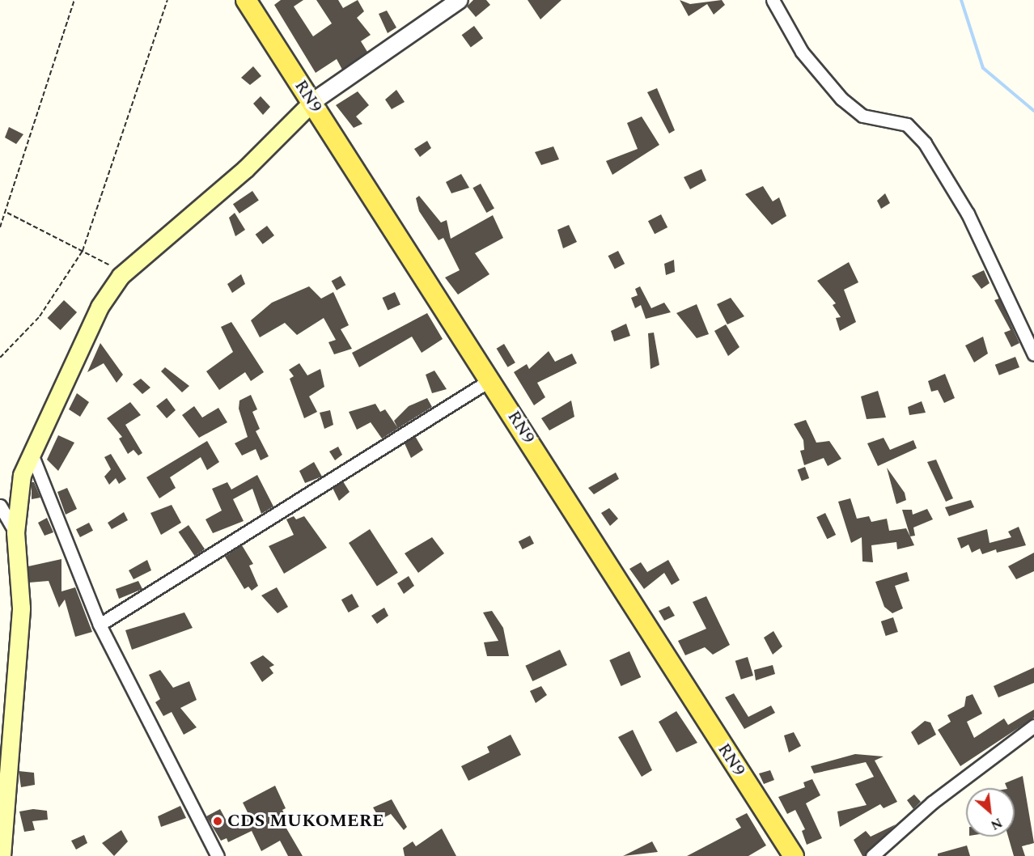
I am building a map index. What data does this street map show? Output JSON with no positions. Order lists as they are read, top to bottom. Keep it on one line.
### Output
{"streets":{"main road":["RN9"]},"places":["CDS MUKOMERE"],"north":"bottom right"}
